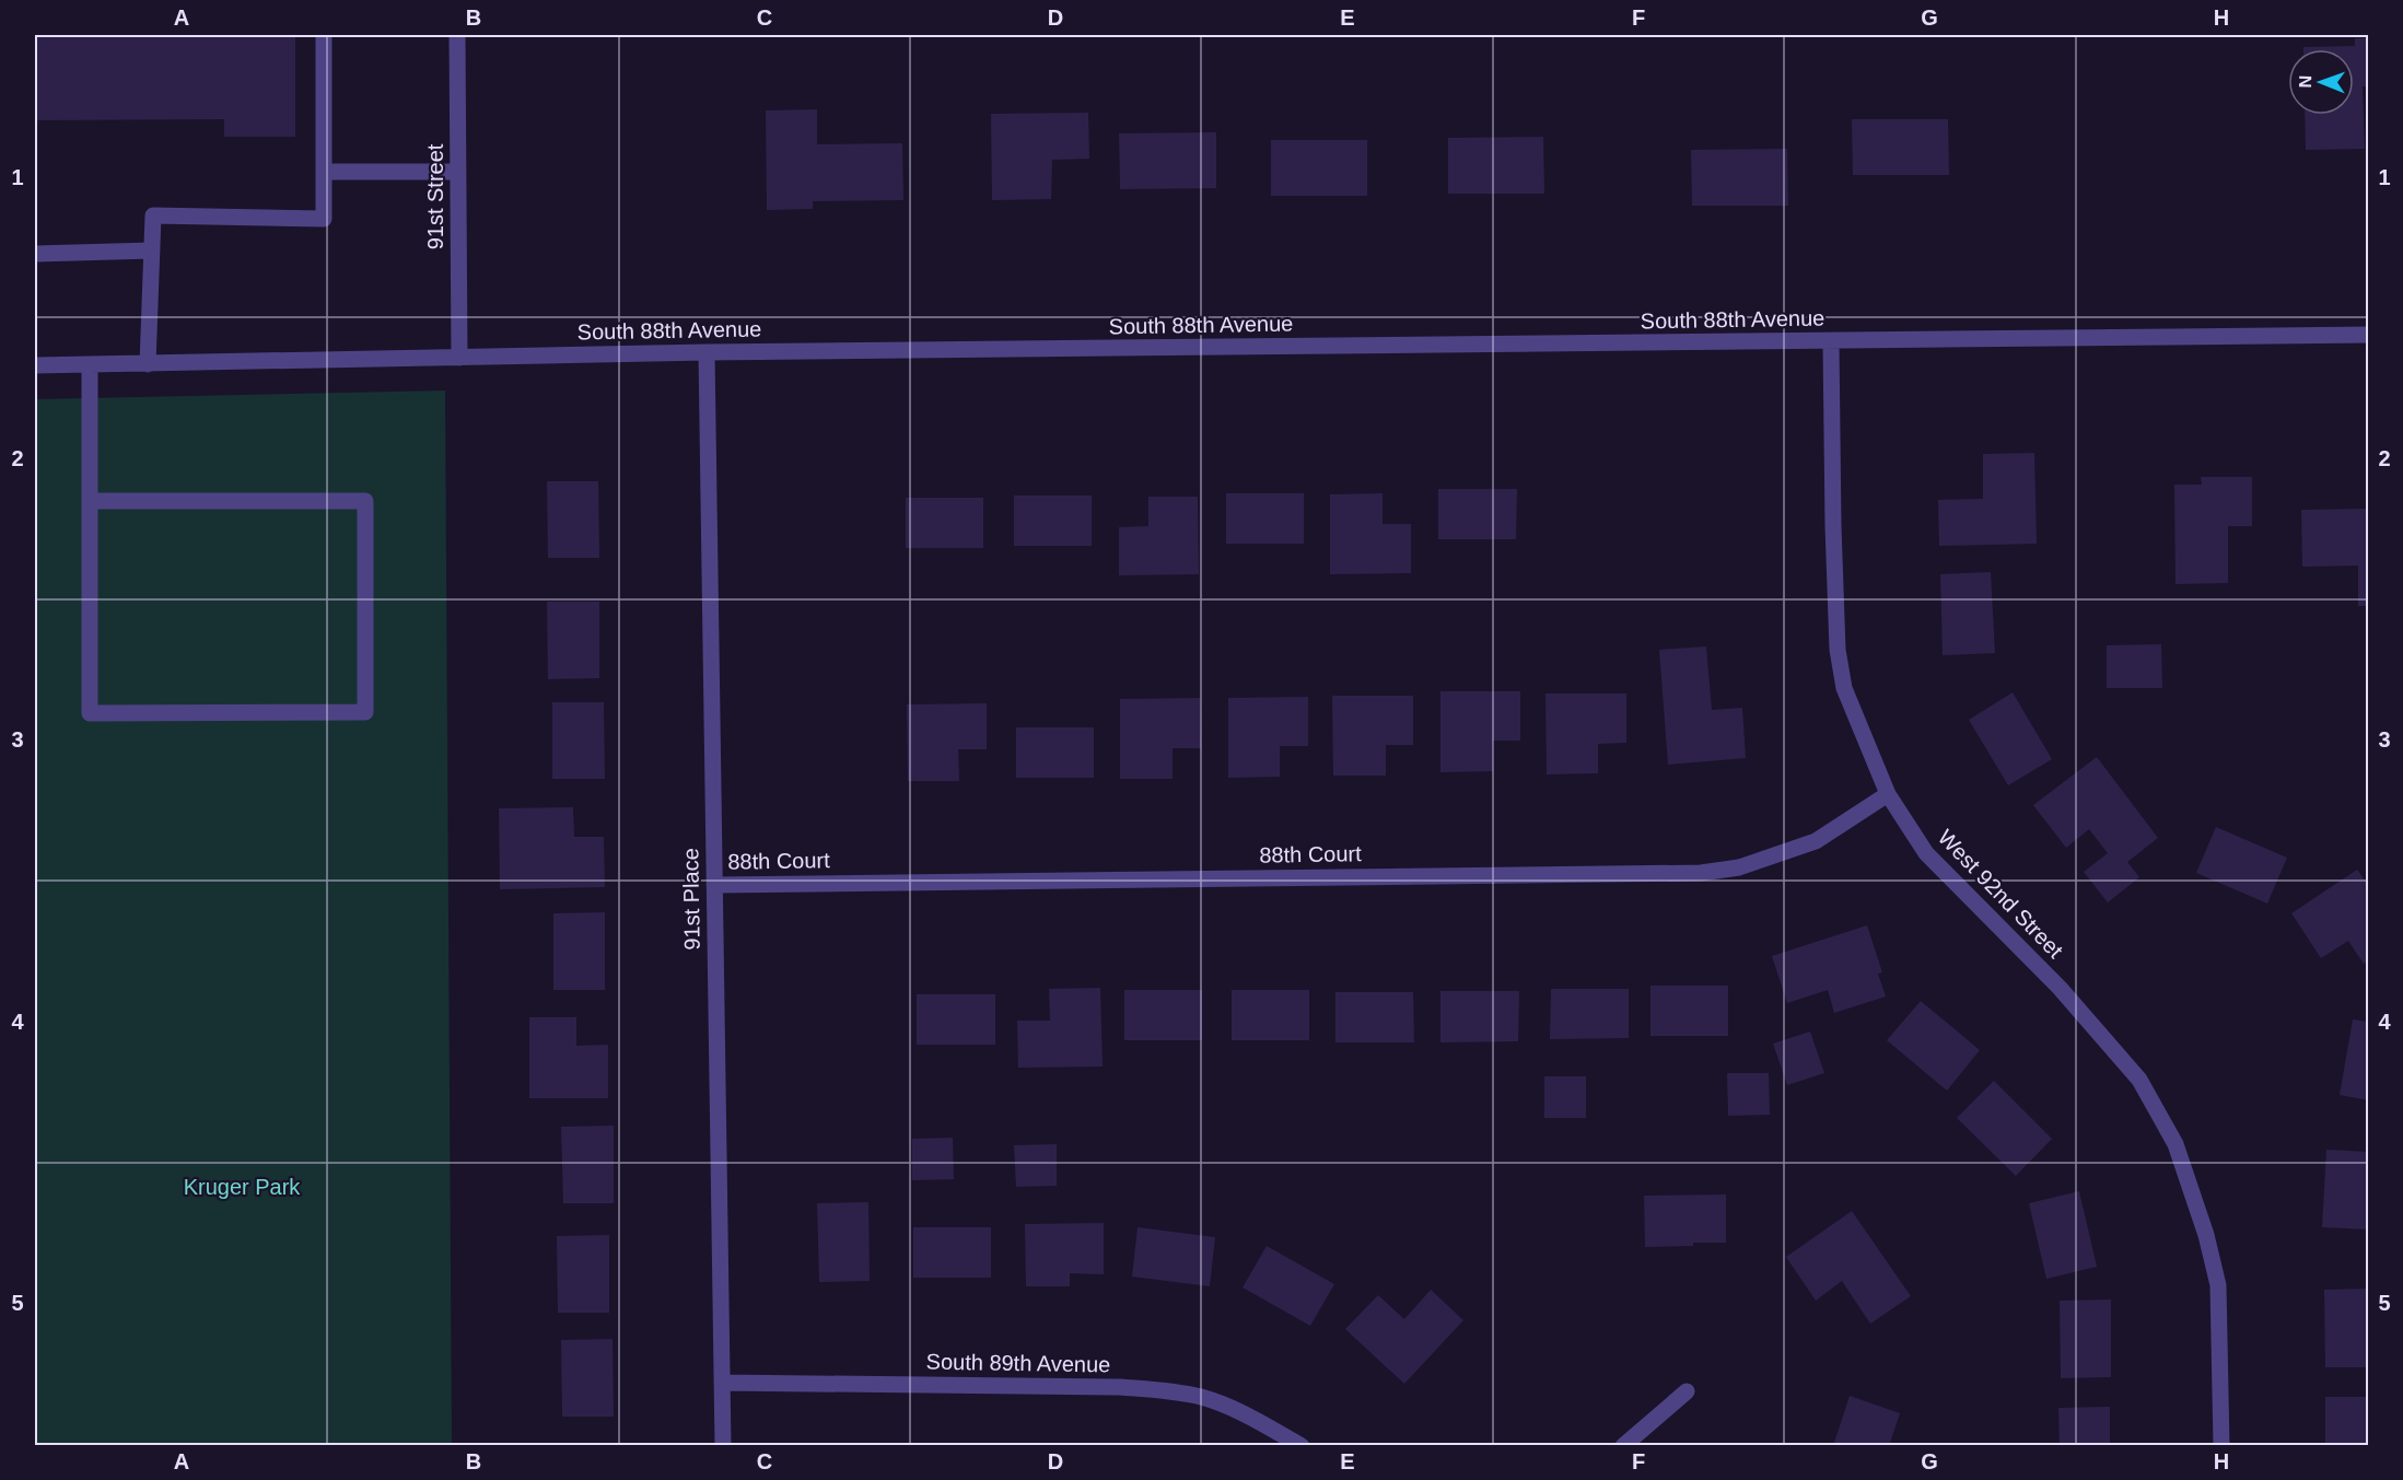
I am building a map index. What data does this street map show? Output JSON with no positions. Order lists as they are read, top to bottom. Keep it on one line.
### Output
{"streets":{"street":["91st Street","South 88th Avenue","88th Court","West 92nd Street","91st Place","South 89th Avenue"]},"crossings":[["91st Street","South 88th Avenue"],["South 88th Avenue","West 92nd Street"],["South 88th Avenue","91st Place"],["88th Court","West 92nd Street"],["88th Court","91st Place"],["91st Place","South 89th Avenue"]],"parks":["Kruger Park"],"north":"left","grid":{"columns":["A","B","C","D","E","F","G","H"],"rows":["1","2","3","4","5"]}}
